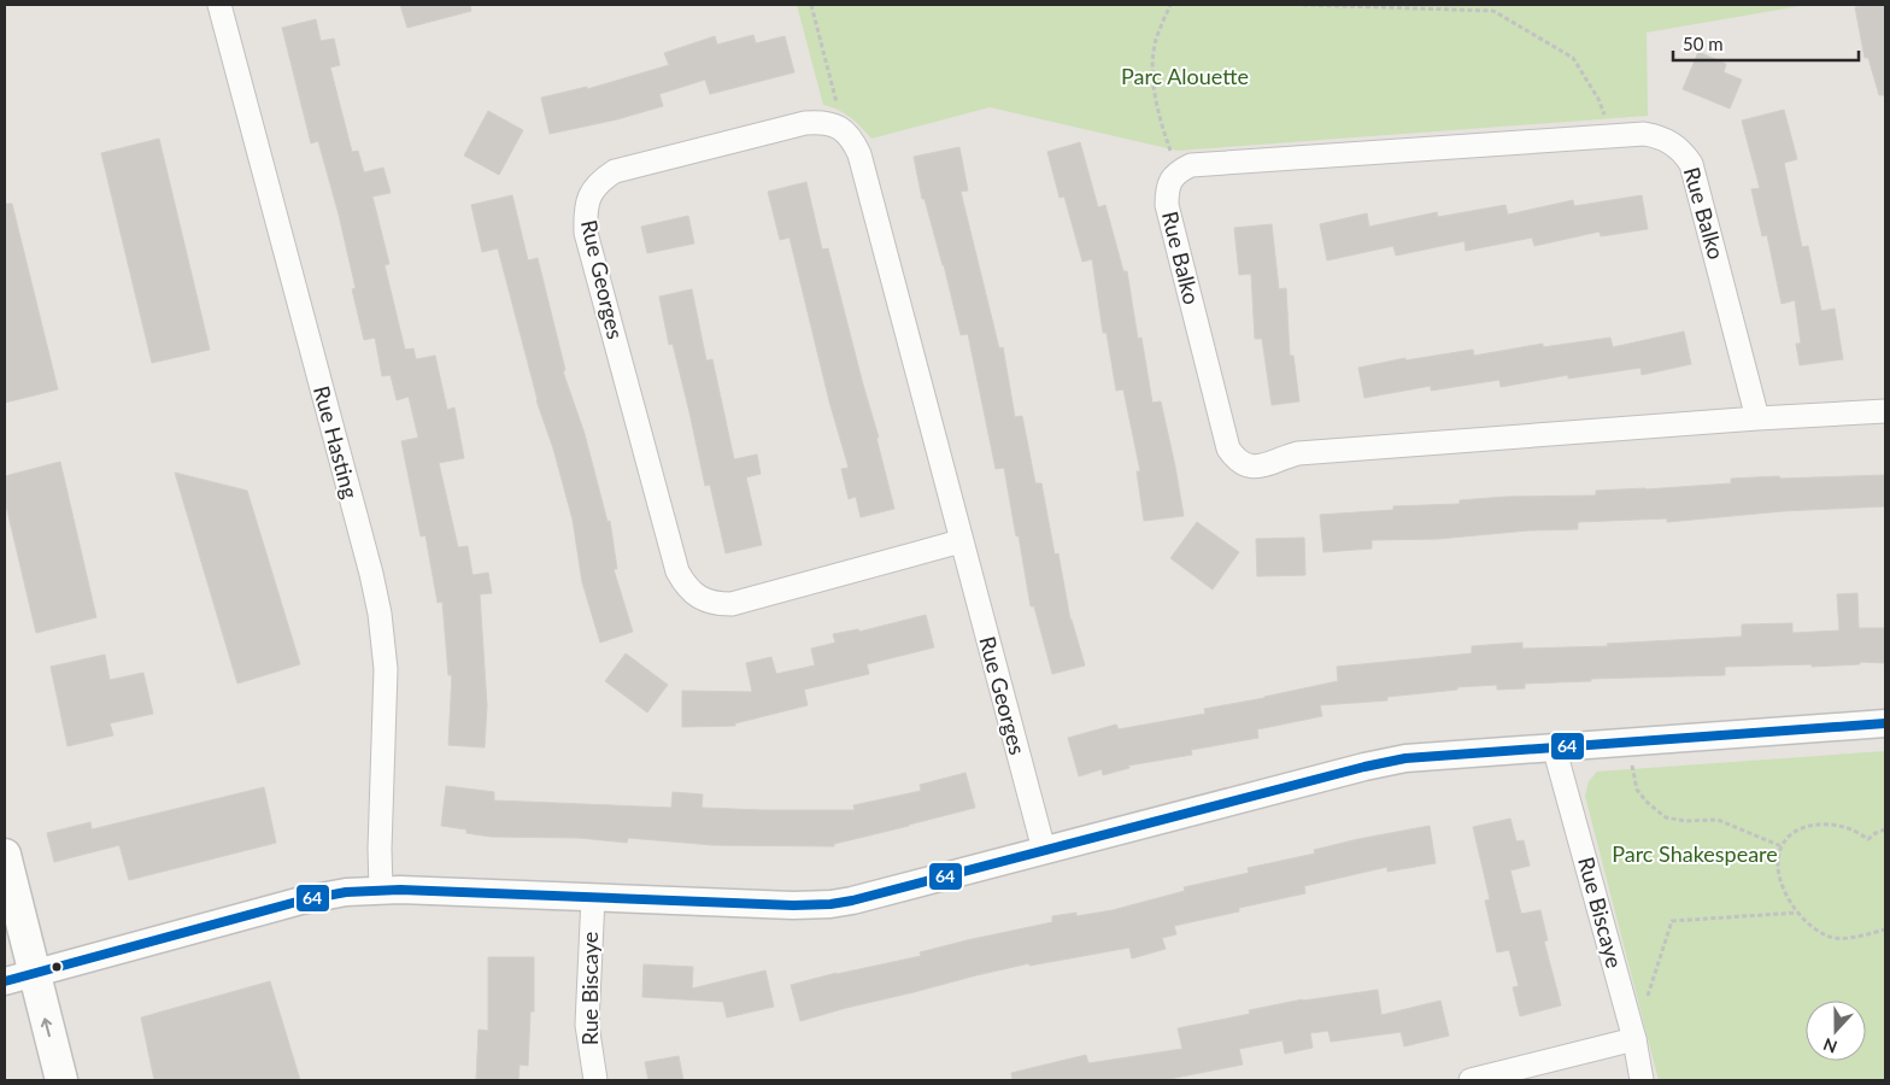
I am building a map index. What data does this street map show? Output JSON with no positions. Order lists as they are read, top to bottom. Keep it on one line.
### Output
{"streets":{"street":["Rue Balko","Rue Georges","Rue Hasting","Rue Biscaye"]},"parks":["Parc Alouette","Parc Shakespeare"],"lines":["transit line 64"],"scale_bar":"50 m","north":"bottom"}
